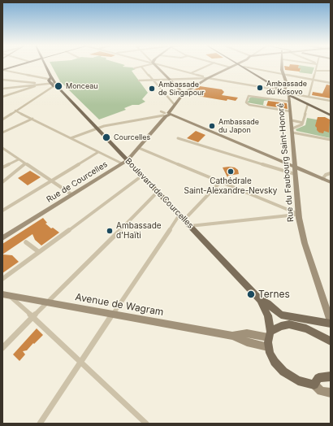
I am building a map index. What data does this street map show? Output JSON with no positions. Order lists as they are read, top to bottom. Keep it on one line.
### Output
{"streets":{"main road":["Boulevard de Courcelles"],"street":["Rue du Faubourg Saint-Honoré","Rue de Courcelles","Avenue de Wagram"]},"crossings":[["Rue de Courcelles","Boulevard de Courcelles"],["Boulevard de Courcelles","Avenue de Wagram"]],"places":["Monceau","Ambassade du Kosovo","Ambassade de Singapour","Ambassade du Japon","Courcelles","Cathédrale Saint-Alexandre-Nevsky","Ambassade d'Haïti","Ternes"]}
